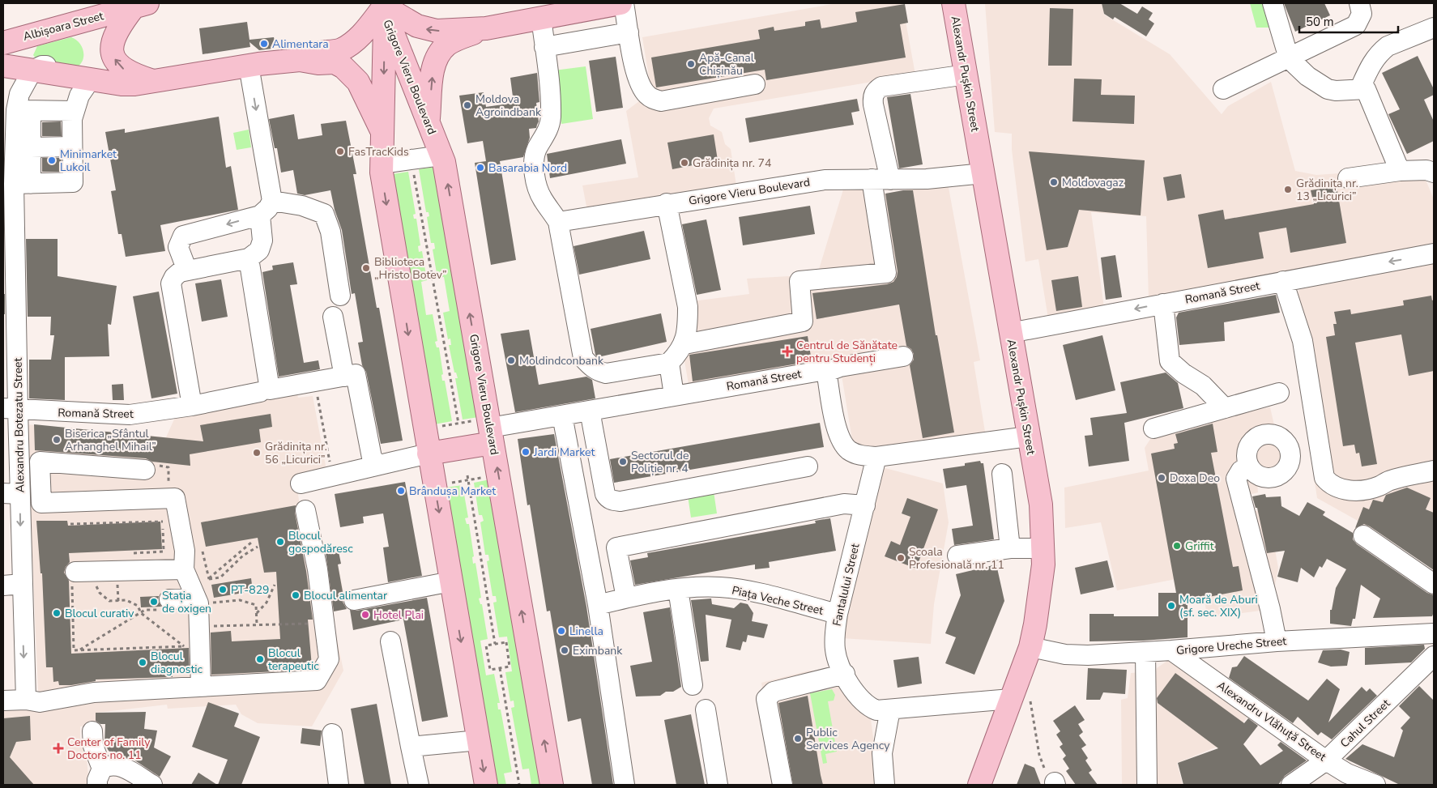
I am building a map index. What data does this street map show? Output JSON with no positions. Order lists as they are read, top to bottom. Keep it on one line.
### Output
{"streets":{"main road":["Albișoara Street","Alexandr Pușkin Street","Grigore Vieru Boulevard"],"street":["Romană Street","Alexandru Botezatu Street","Fantalului Street","Piața Veche Street","Grigore Ureche Street","Alexandru Vlăhuță Street","Cahul Street"]},"crossings":[["Alexandr Pușkin Street","Grigore Vieru Boulevard"],["Alexandr Pușkin Street","Romană Street"],["Alexandr Pușkin Street","Fantalului Street"],["Alexandr Pușkin Street","Grigore Ureche Street"],["Grigore Vieru Boulevard","Romană Street"],["Romană Street","Alexandru Botezatu Street"],["Fantalului Street","Piața Veche Street"],["Grigore Ureche Street","Alexandru Vlăhuță Street"],["Alexandru Vlăhuță Street","Cahul Street"]],"places":{"other":["Alimentara","Apă-Canal Chișinău","Moldova Agroindbank","FasTracKids","Minimarket Lukoil","Grădinița nr. 74","Basarabia Nord","Moldovagaz","Grădinița nr. 13 „Licurici”","Biblioteca „Hristo Botev”","Moldindconbank","Biserica „Sfântul Arhanghel Mihail”","Jardi Market","Grădinița nr. 56 „Licurici”","Sectorul de Poliție nr. 4","Doxa Deo","Brândușa Market","Blocul gospodăresc","Griffit","Școala Profesională nr. 11","PT-829","Blocul alimentar","Stația de oxigen","Moară de Aburi (sf. sec. XIX)","Blocul curativ","Hotel Plai","Linella","Eximbank","Blocul terapeutic","Blocul diagnostic","Public Services Agency"],"health":["Centrul de Sănătate pentru Studenți","Center of Family Doctors no. 11"]},"scale_bar":"50 m"}
